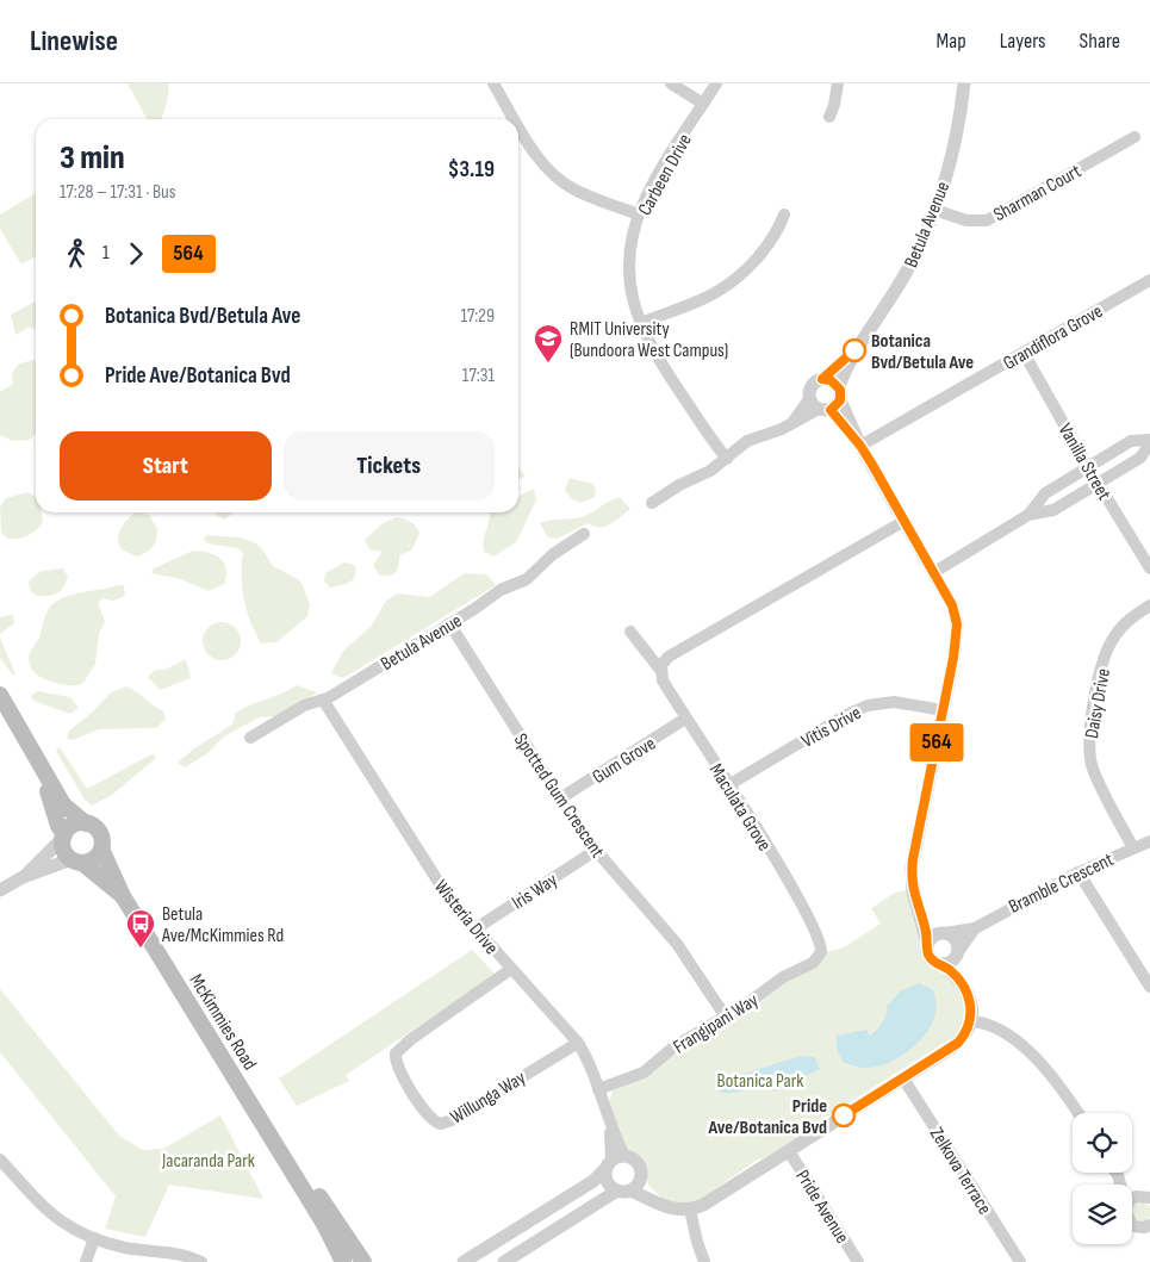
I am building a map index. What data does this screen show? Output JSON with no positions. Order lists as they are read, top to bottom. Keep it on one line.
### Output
{"streets":{"main road":["McKimmies Road"],"street":["Carbeen Drive","Sharman Court","Betula Avenue","Grandiflora Grove","Vanilla Street","Daisy Drive","Vitis Drive","Gum Grove","Spotted Gum Crescent","Maculata Grove","Bramble Crescent","Iris Way","Wisteria Drive","Frangipani Way","Willunga Way","Zelkova Terrace","Pride Avenue"]},"crossings":[["Sharman Court","Betula Avenue"],["Betula Avenue","Spotted Gum Crescent"],["Betula Avenue","Wisteria Drive"],["Grandiflora Grove","Vanilla Street"],["Daisy Drive","Bramble Crescent"],["Vitis Drive","Maculata Grove"],["Gum Grove","Spotted Gum Crescent"],["Gum Grove","Maculata Grove"],["Spotted Gum Crescent","Iris Way"],["Spotted Gum Crescent","Frangipani Way"],["Maculata Grove","Frangipani Way"],["Iris Way","Wisteria Drive"],["Wisteria Drive","Frangipani Way"],["Wisteria Drive","Willunga Way"]],"parks":["Botanica Park","Jacaranda Park"],"places":{"other":["Botanica Bvd/Betula Ave","Pride Ave/Botanica Bvd"],"school or university":["RMIT University (Bundoora West Campus)"],"bus stop":["Betula Ave/McKimmies Rd"]},"lines":["bus line 564"],"page":{"header":"Linewise","nav":["Map","Layers","Share"],"on_map":"564","heading":["3 min","17:28 – 17:31 · Bus","$3.19"],"legs":["1","564"],"list":[{"name":"Botanica Bvd/Betula Ave","value":"17:29"},{"name":"Pride Ave/Botanica Bvd","value":"17:31"}],"buttons":["Start","Tickets"]}}
